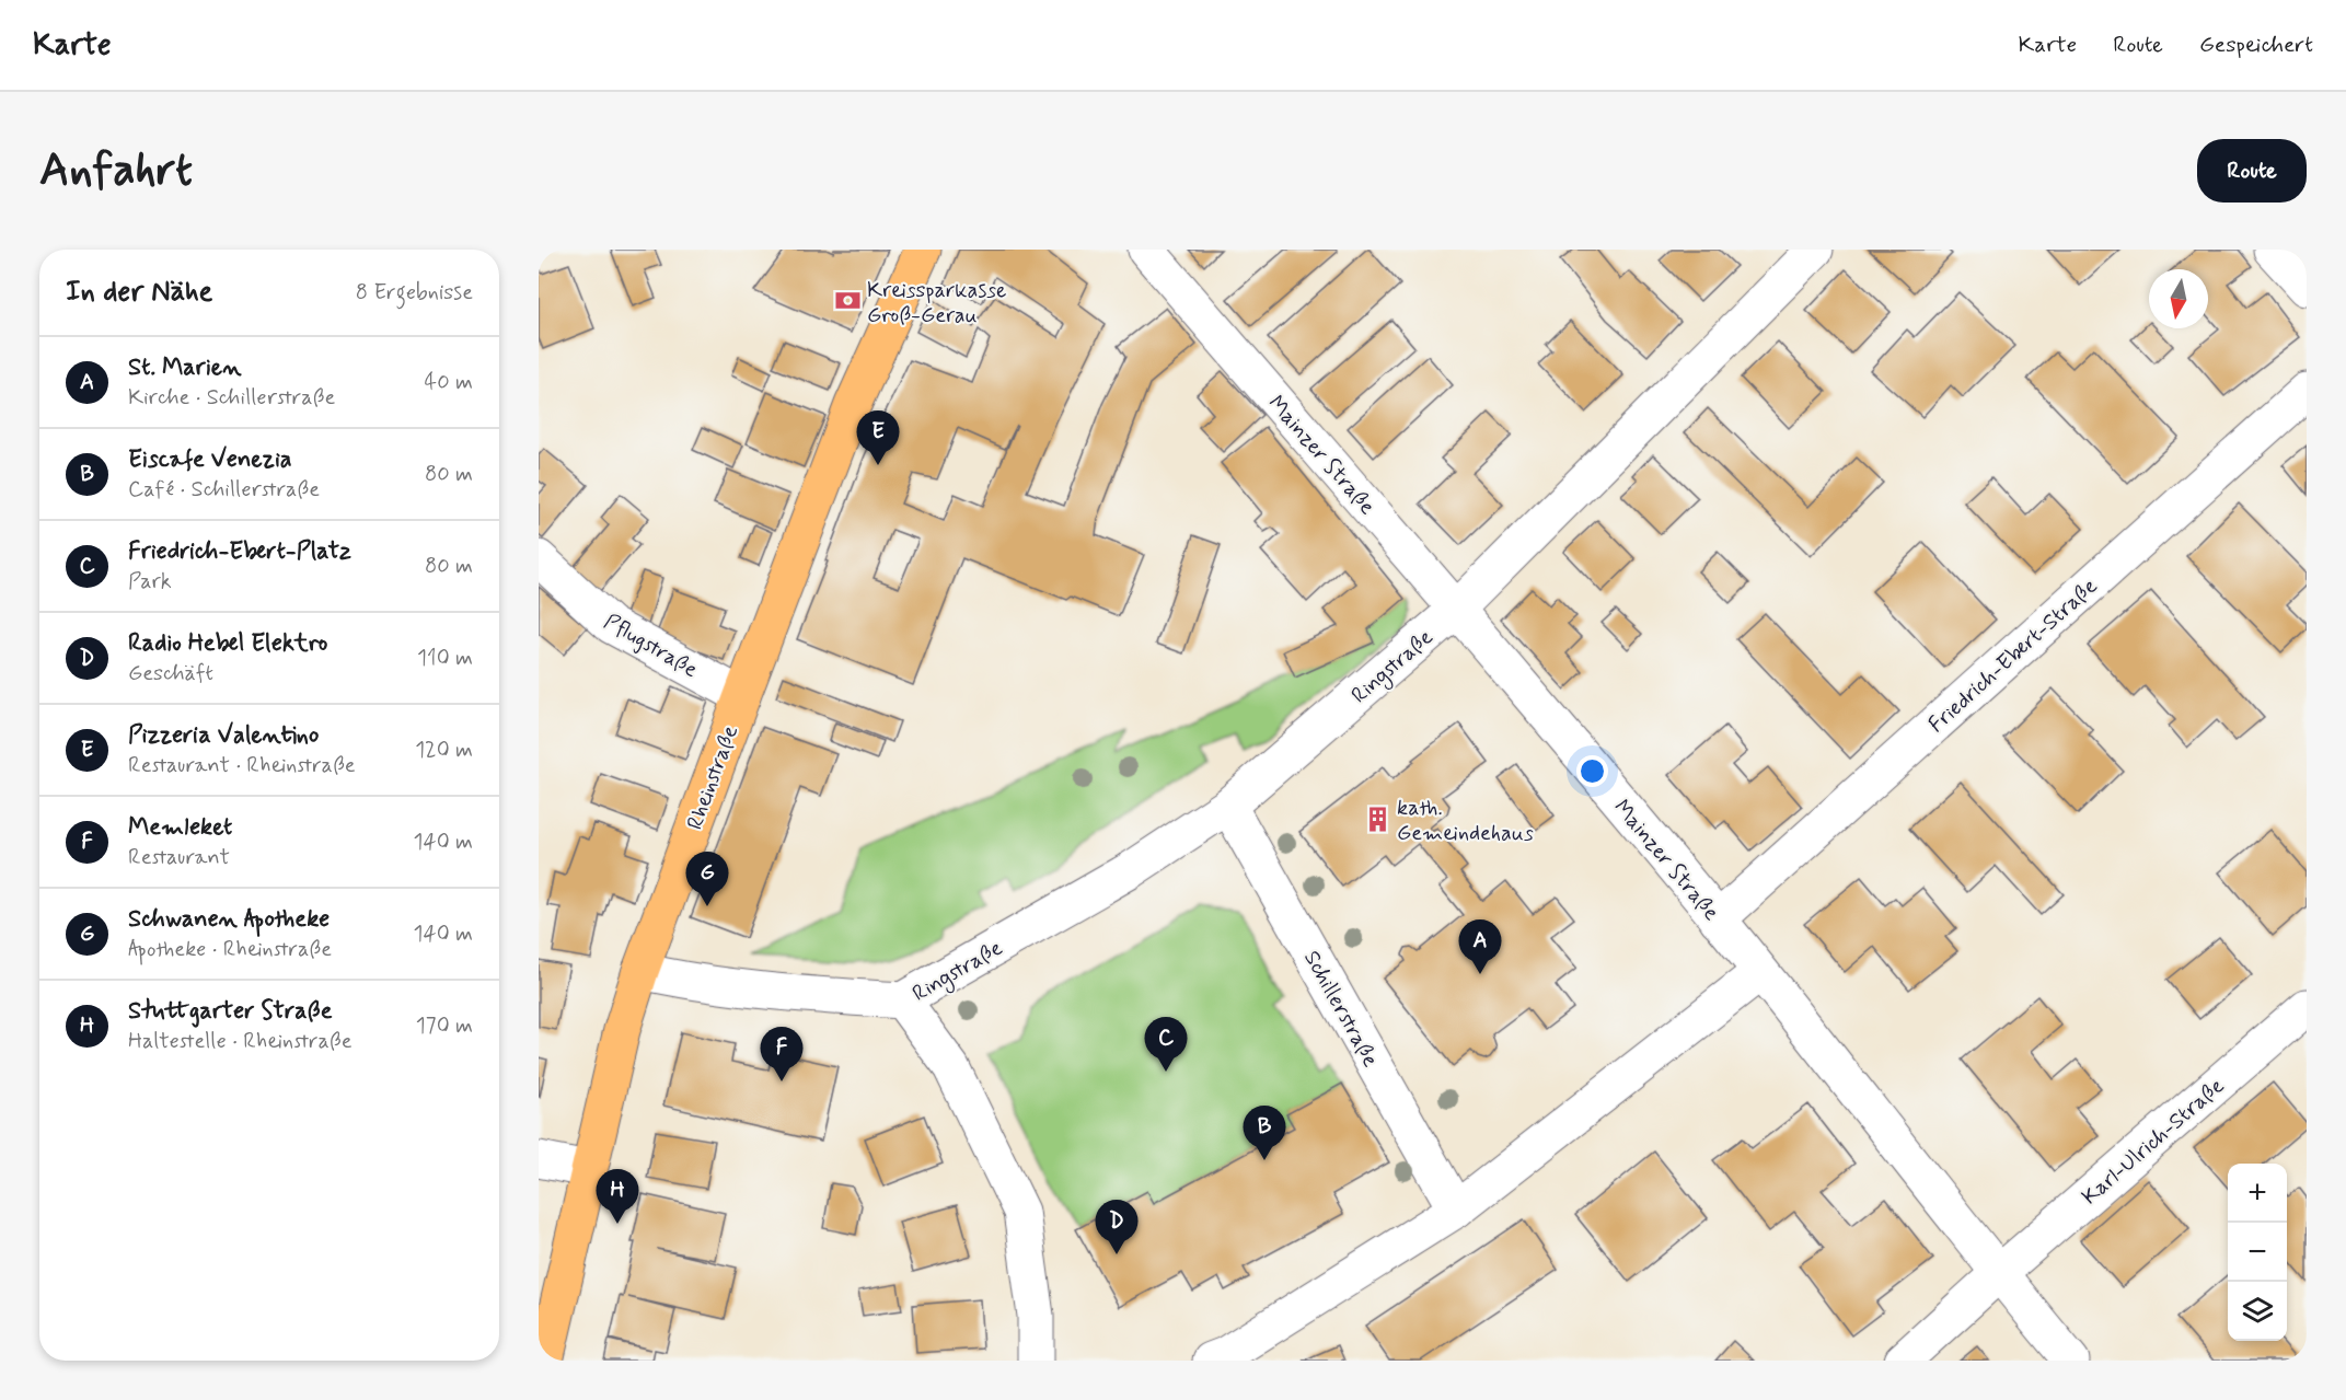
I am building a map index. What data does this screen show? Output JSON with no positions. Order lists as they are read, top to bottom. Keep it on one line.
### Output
{"streets":{"main road":["Rheinstraße"],"street":["Mainzer Straße","Pflugstraße","Friedrich-Ebert-Straße","Ringstraße","Schillerstraße","Karl-Ulrich-Straße"]},"crossings":[["Mainzer Straße","Friedrich-Ebert-Straße"],["Mainzer Straße","Ringstraße"],["Mainzer Straße","Karl-Ulrich-Straße"],["Pflugstraße","Rheinstraße"],["Ringstraße","Schillerstraße"]],"places":{"bank":["Kreissparkasse Groß-Gerau"],"building":["kath. Gemeindehaus"]},"north":"bottom","page":{"header":"Karte","nav":["Karte","Route","Gespeichert"],"buttons":"Route","title":"Anfahrt","heading":["In der Nähe","8 Ergebnisse"],"list":[{"mark":"A","name":"St. Marien","note":"Kirche · Schillerstraße","value":"40 m"},{"mark":"B","name":"Eiscafe Venezia","note":"Café · Schillerstraße","value":"80 m"},{"mark":"C","name":"Friedrich-Ebert-Platz","note":"Park","value":"80 m"},{"mark":"D","name":"Radio Hebel Elektro","note":"Geschäft","value":"110 m"},{"mark":"E","name":"Pizzeria Valentino","note":"Restaurant · Rheinstraße","value":"120 m"},{"mark":"F","name":"Memleket","note":"Restaurant","value":"140 m"},{"mark":"G","name":"Schwanen Apotheke","note":"Apotheke · Rheinstraße","value":"140 m"},{"mark":"H","name":"Stuttgarter Straße","note":"Haltestelle · Rheinstraße","value":"170 m"}],"pins":["E","G","A","C","F","B","H","D"],"map_buttons":["+","−"]}}
